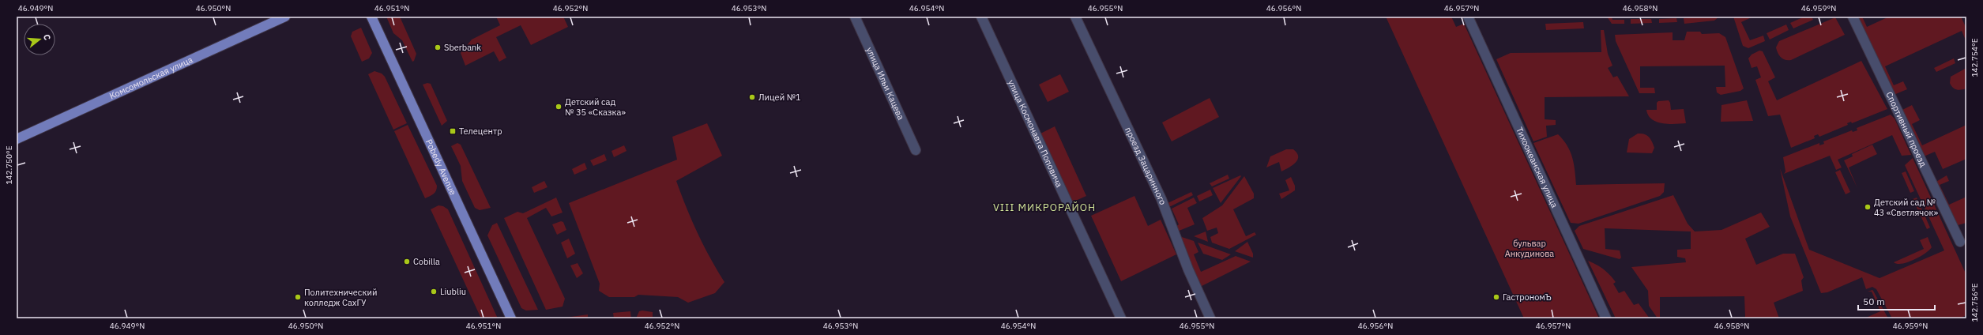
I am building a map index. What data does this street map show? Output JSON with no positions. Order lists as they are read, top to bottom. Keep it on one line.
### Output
{"streets":{"main road":["Комсомольская улица","Pobedy Avenue"],"street":["улица Ильи Кацева","Спортивный проезд","улица Космонавта Поповича","проезд Зацаринного","Тихоокеанская улица"]},"districts":["VIII МИКРОРАЙОН"],"parks":["бульвар Анкудинова"],"places":{"other":["Sberbank","Лицей №1","Детский сад № 35 «Сказка»","Детский сад № 43 «Светлячок»","Cobilla","Liubliu","Политехнический колледж СахГУ","ГастрономЪ"],"transit":["Телецентр"]},"scale_bar":"50 m","north":"right","coordinates":["46.949°N","46.950°N","46.951°N","46.952°N","46.953°N","46.954°N","46.955°N","46.956°N","46.957°N","46.958°N","46.959°N","142.754°E","142.750°E","142.756°E"]}
